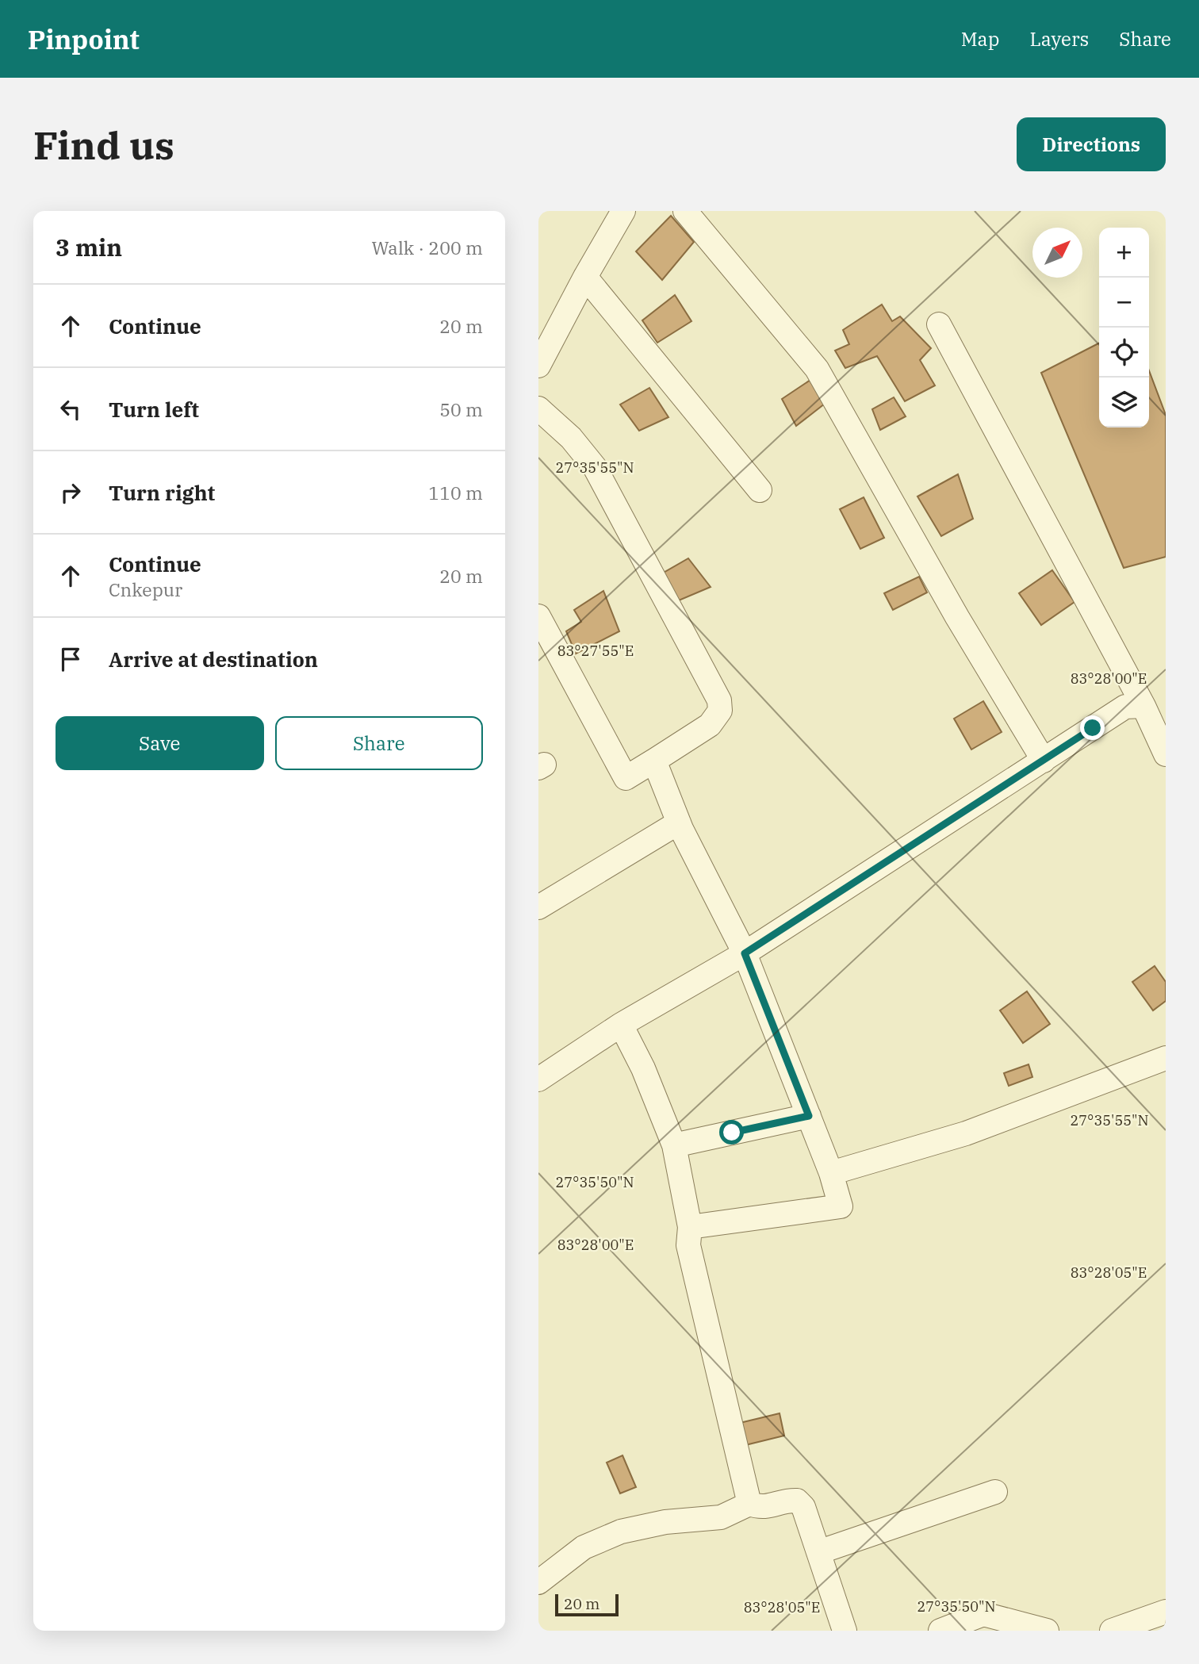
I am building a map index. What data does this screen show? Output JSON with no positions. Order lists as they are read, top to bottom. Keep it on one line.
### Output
{"scale_bar":"20 m","north":"top right","page":{"header":"Pinpoint","nav":["Map","Layers","Share"],"buttons":["Directions",["Save","Share"]],"title":"Find us","heading":["3 min","Walk · 200 m"],"map_buttons":["+","−"],"list":[["Continue","20 m"],["Turn left","50 m"],["Turn right","110 m"],["Continue","Cnkepur","20 m"],"Arrive at destination"],"scale":"20 m"},"coordinates":["27°35'55\"N","83°27'55\"E","83°28'00\"E","27°35'50\"N","83°28'05\"E"]}
